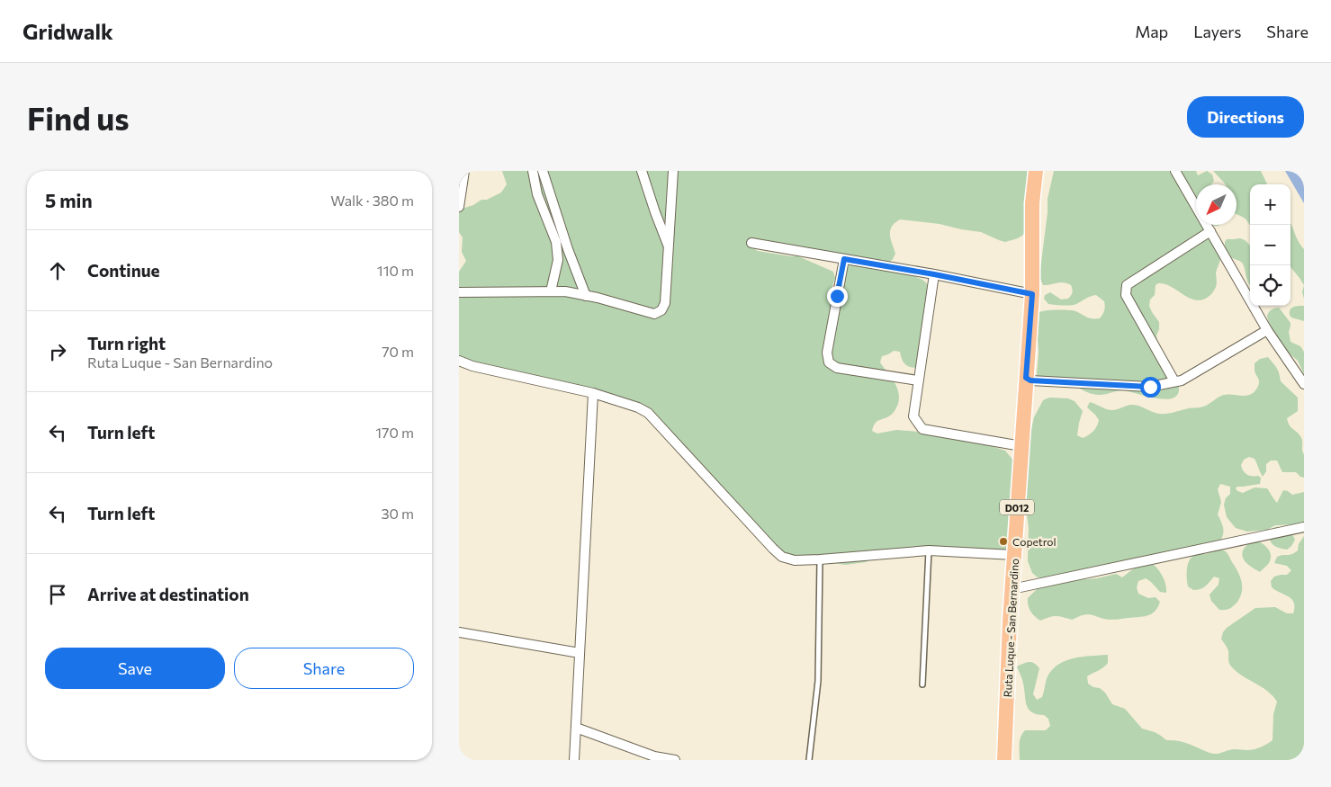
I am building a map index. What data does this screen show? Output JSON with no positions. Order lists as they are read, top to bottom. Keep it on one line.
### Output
{"streets":{"main road":["D012","Ruta Luque - San Bernardino"]},"crossings":[["D012","Ruta Luque - San Bernardino"]],"places":["Copetrol"],"north":"bottom left","page":{"header":"Gridwalk","nav":["Map","Layers","Share"],"buttons":["Directions",["Save","Share"]],"title":"Find us","heading":["5 min","Walk · 380 m"],"map_buttons":["+","−"],"list":[["Continue","110 m"],["Turn right","Ruta Luque - San Bernardino","70 m"],["Turn left","170 m"],["Turn left","30 m"],"Arrive at destination"]}}
